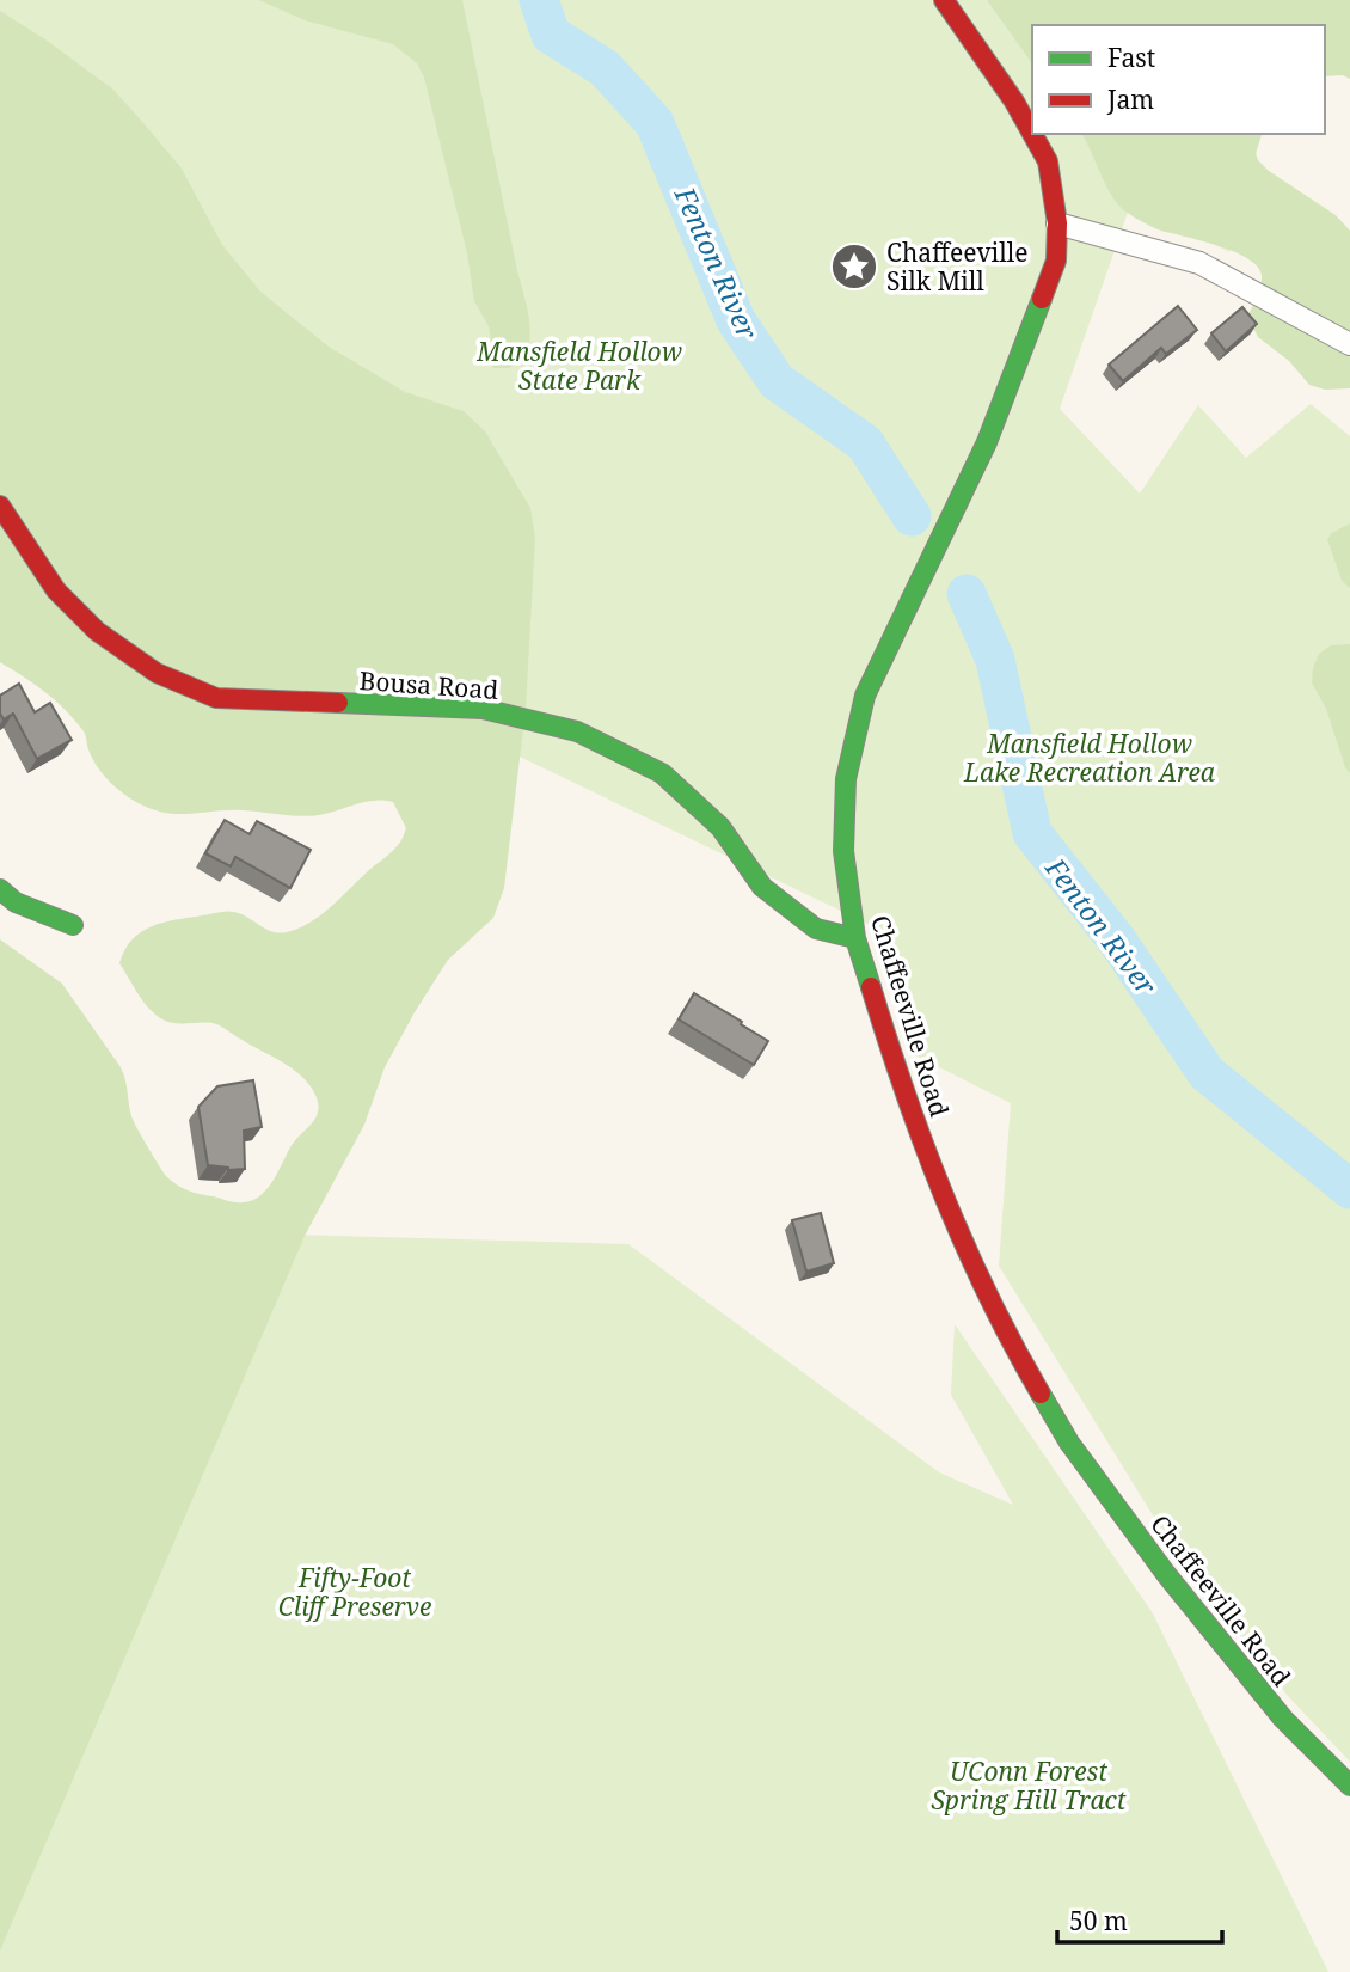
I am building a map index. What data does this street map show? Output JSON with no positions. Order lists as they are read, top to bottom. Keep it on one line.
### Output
{"streets":{"street":["Bousa Road","Chaffeeville Road"]},"crossings":[["Bousa Road","Chaffeeville Road"]],"water":["Fenton River"],"parks":["Mansfield Hollow State Park","Mansfield Hollow Lake Recreation Area","Fifty-Foot Cliff Preserve","UConn Forest Spring Hill Tract"],"places":{"place":["Chaffeeville Silk Mill"]},"legend":["Fast","Jam"],"scale_bar":"50 m"}
